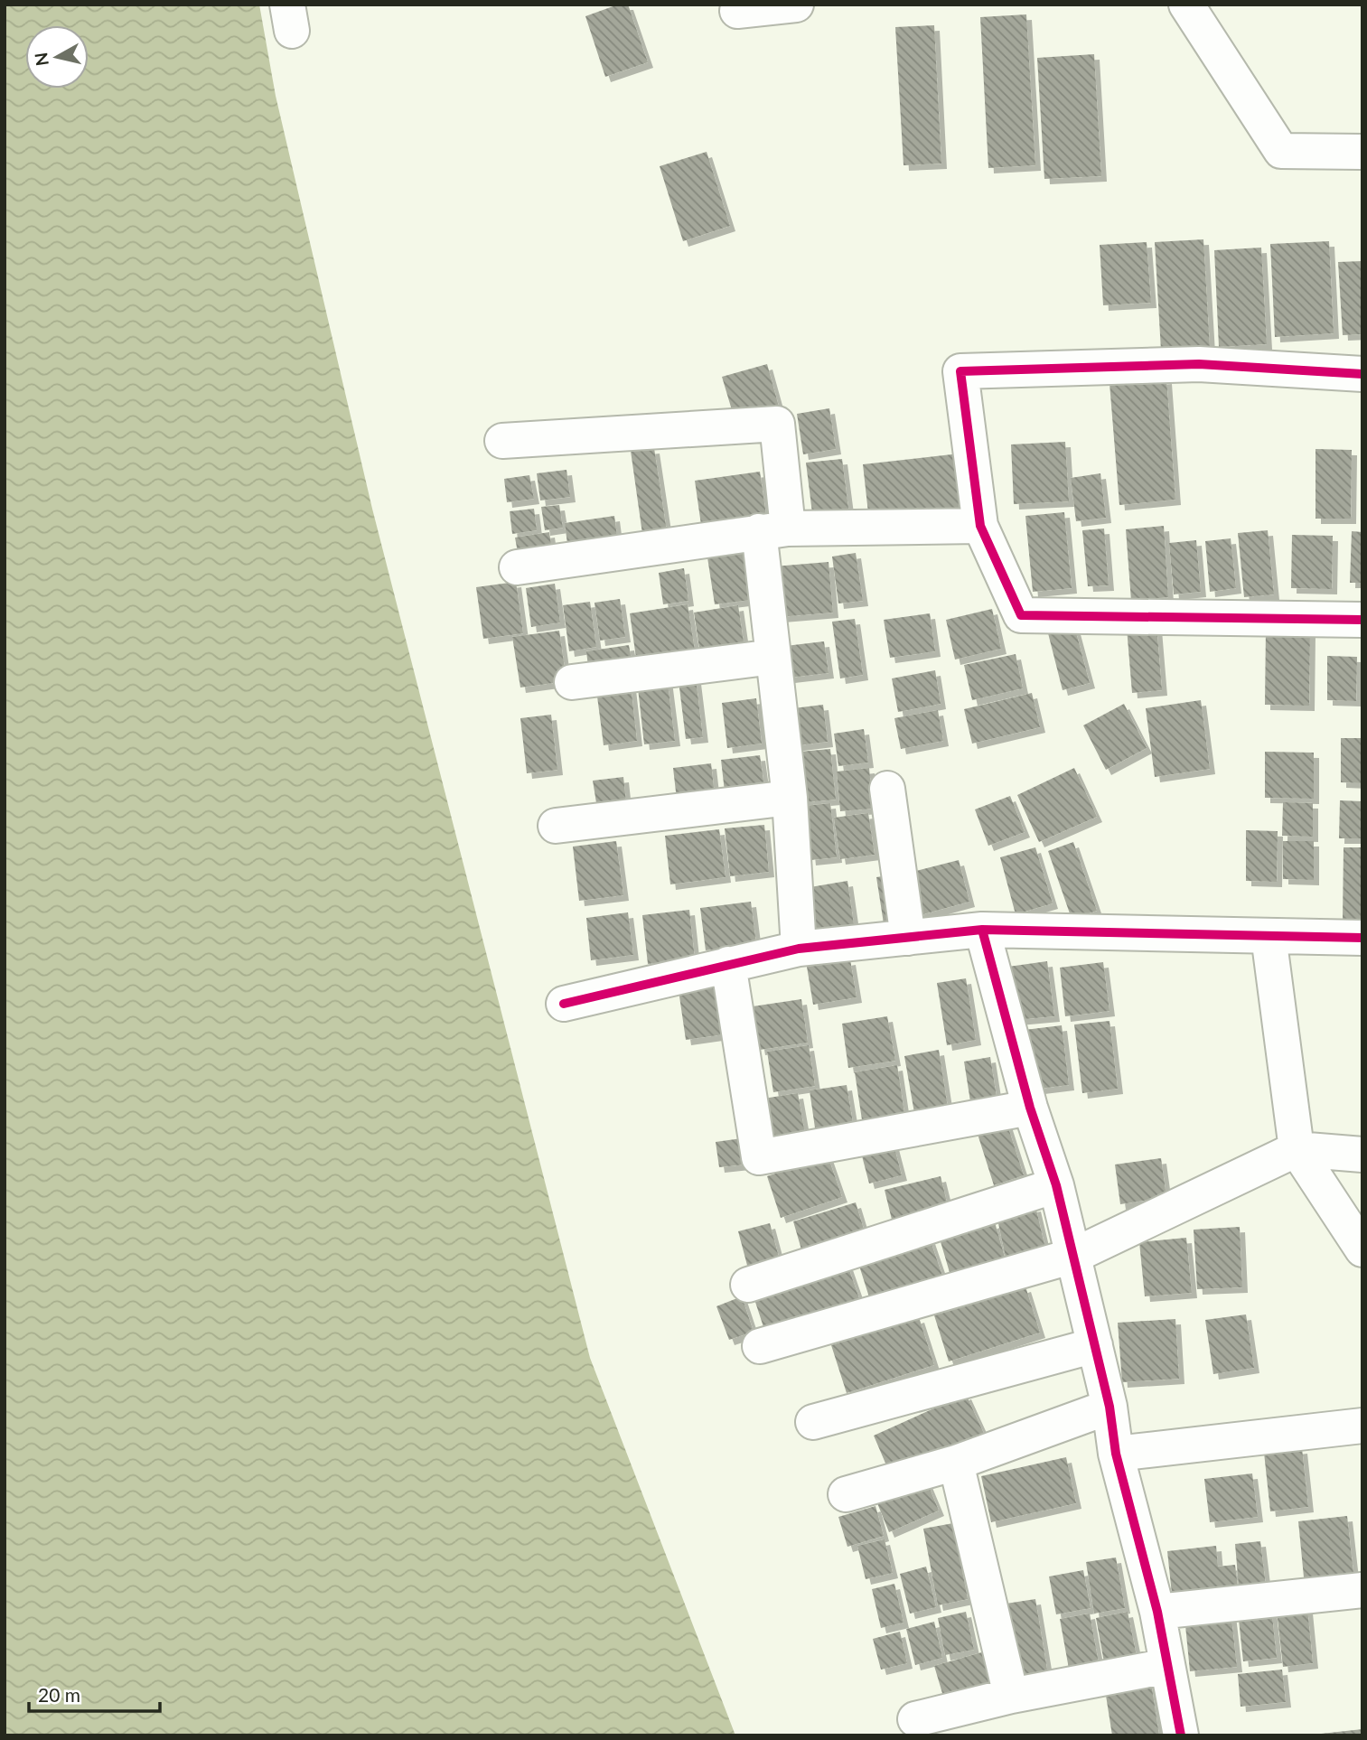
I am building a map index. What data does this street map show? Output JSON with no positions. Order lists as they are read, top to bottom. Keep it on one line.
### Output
{"scale_bar":"20 m","north":"left"}
